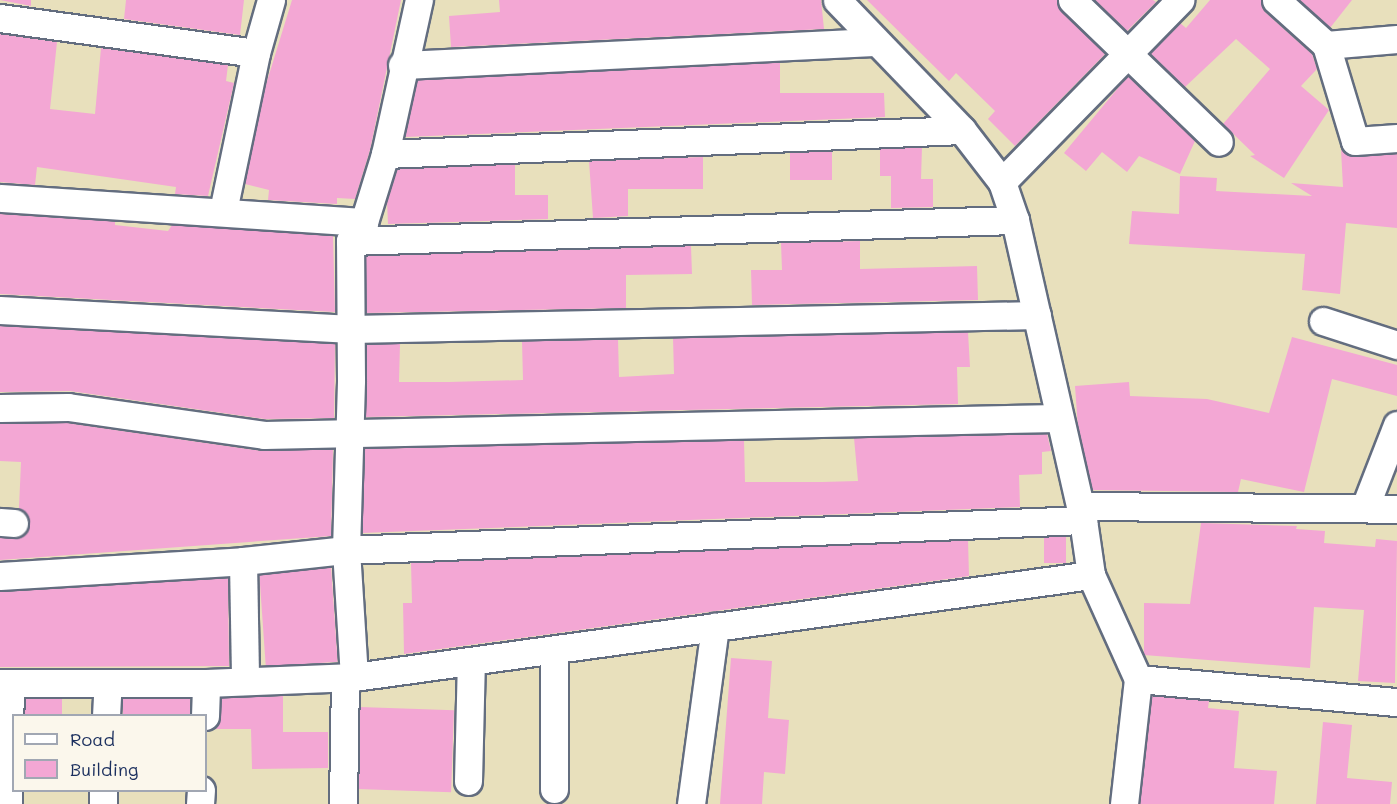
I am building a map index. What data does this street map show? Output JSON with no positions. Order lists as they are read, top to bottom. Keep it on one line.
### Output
{"legend":["Road","Building"]}
